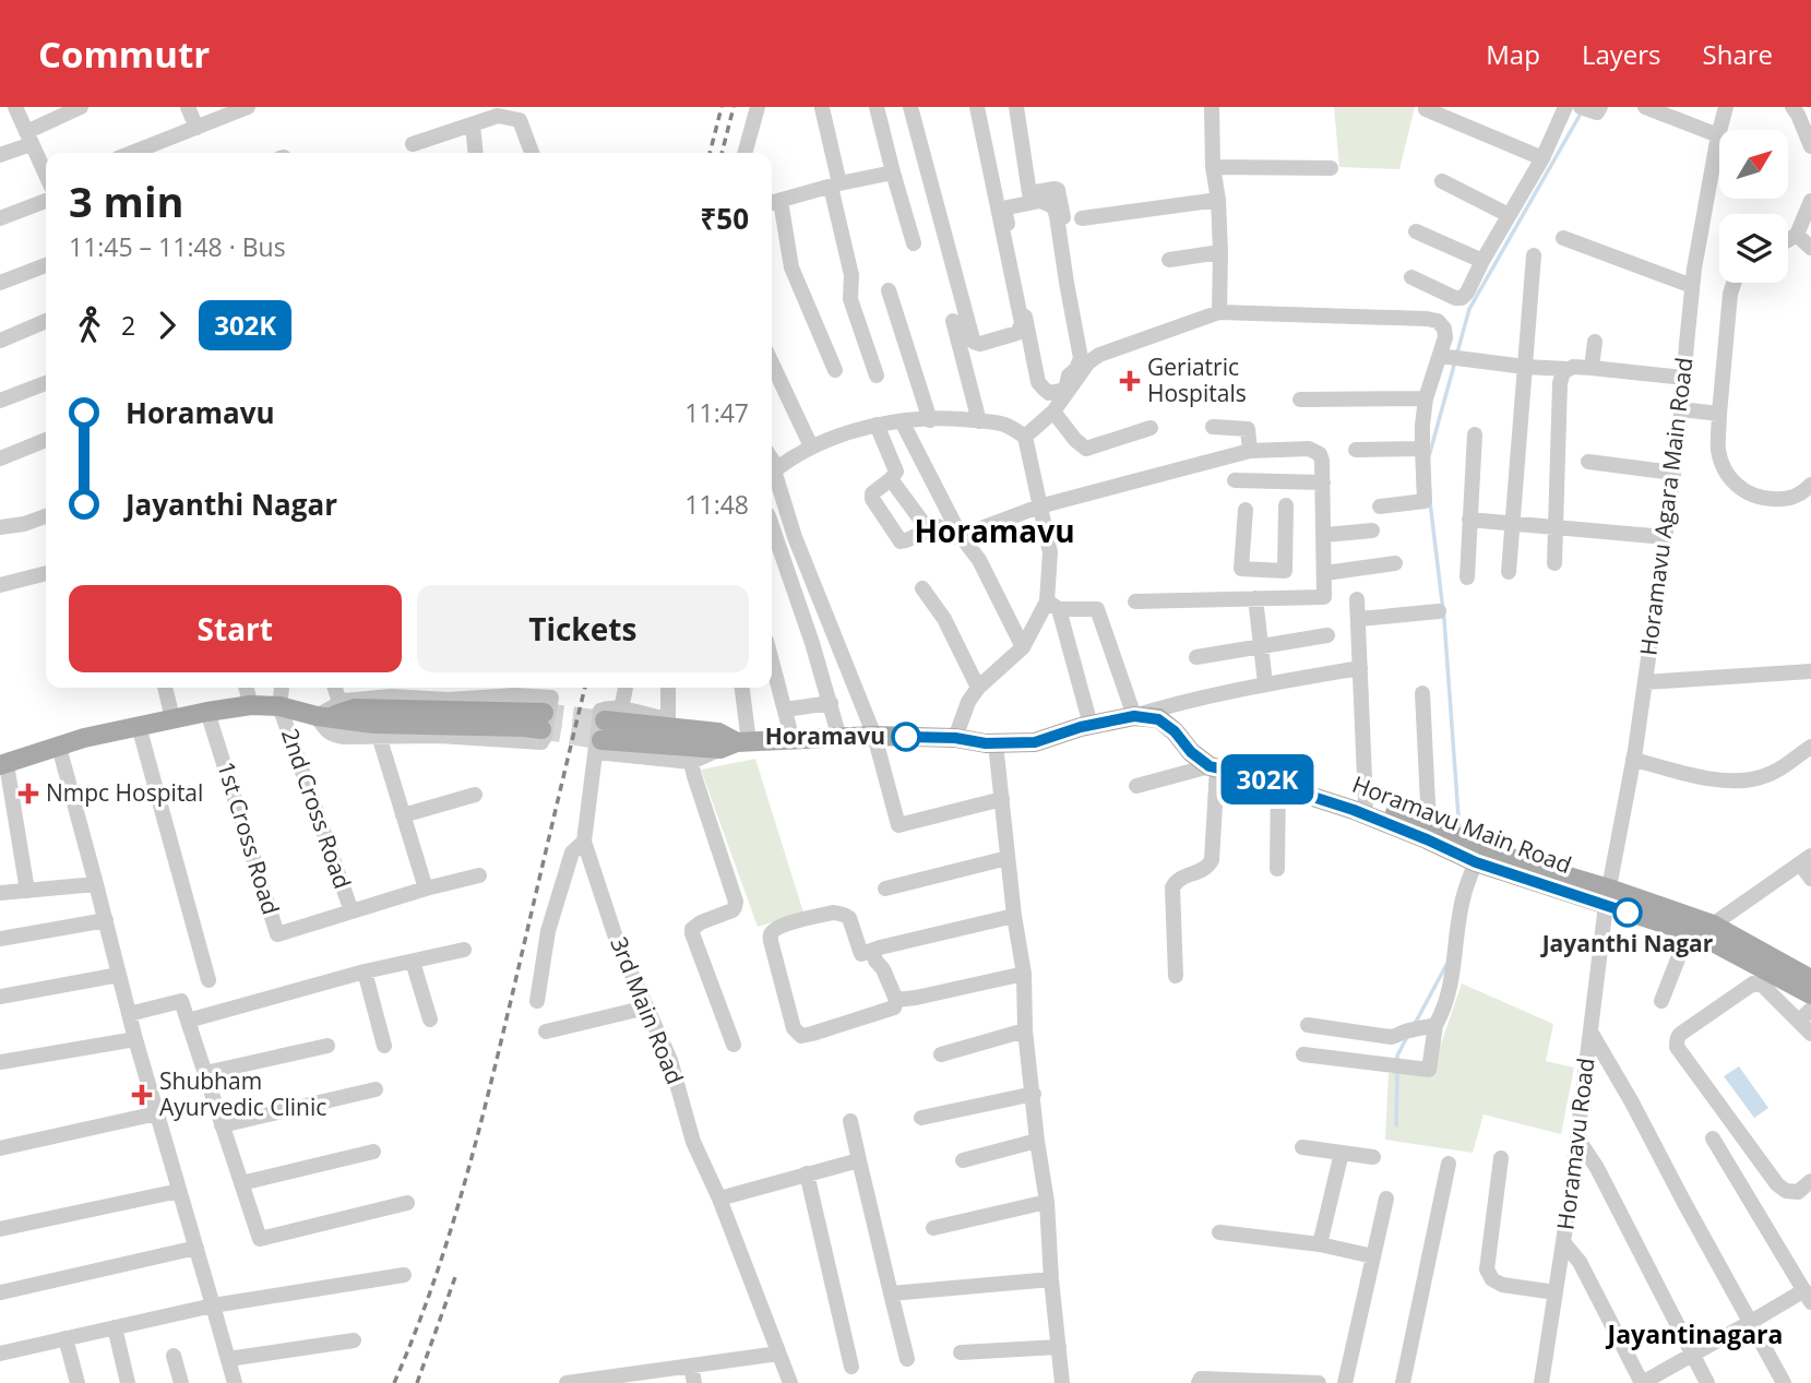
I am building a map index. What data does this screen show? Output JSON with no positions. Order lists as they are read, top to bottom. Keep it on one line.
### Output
{"streets":{"main road":["Horamavu Main Road"],"street":["Horamavu Agara Main Road","2nd Cross Road","1st Cross Road","3rd Main Road","Horamavu Road"]},"crossings":[["Horamavu Agara Main Road","Horamavu Main Road"],["Horamavu Agara Main Road","Horamavu Road"],["2nd Cross Road","1st Cross Road"],["Horamavu Main Road","3rd Main Road"],["Horamavu Main Road","Horamavu Road"]],"districts":["Horamavu","Jayantinagara"],"places":{"health":["Geriatric Hospitals","Nmpc Hospital","Shubham Ayurvedic Clinic"],"other":["Horamavu","Jayanthi Nagar"]},"lines":["bus line 302K"],"north":"top right","page":{"header":"Commutr","nav":["Map","Layers","Share"],"on_map":"302K","heading":["3 min","11:45 – 11:48 · Bus","₹50"],"legs":["2","302K"],"list":[{"name":"Horamavu","value":"11:47"},{"name":"Jayanthi Nagar","value":"11:48"}],"buttons":["Start","Tickets"]}}
